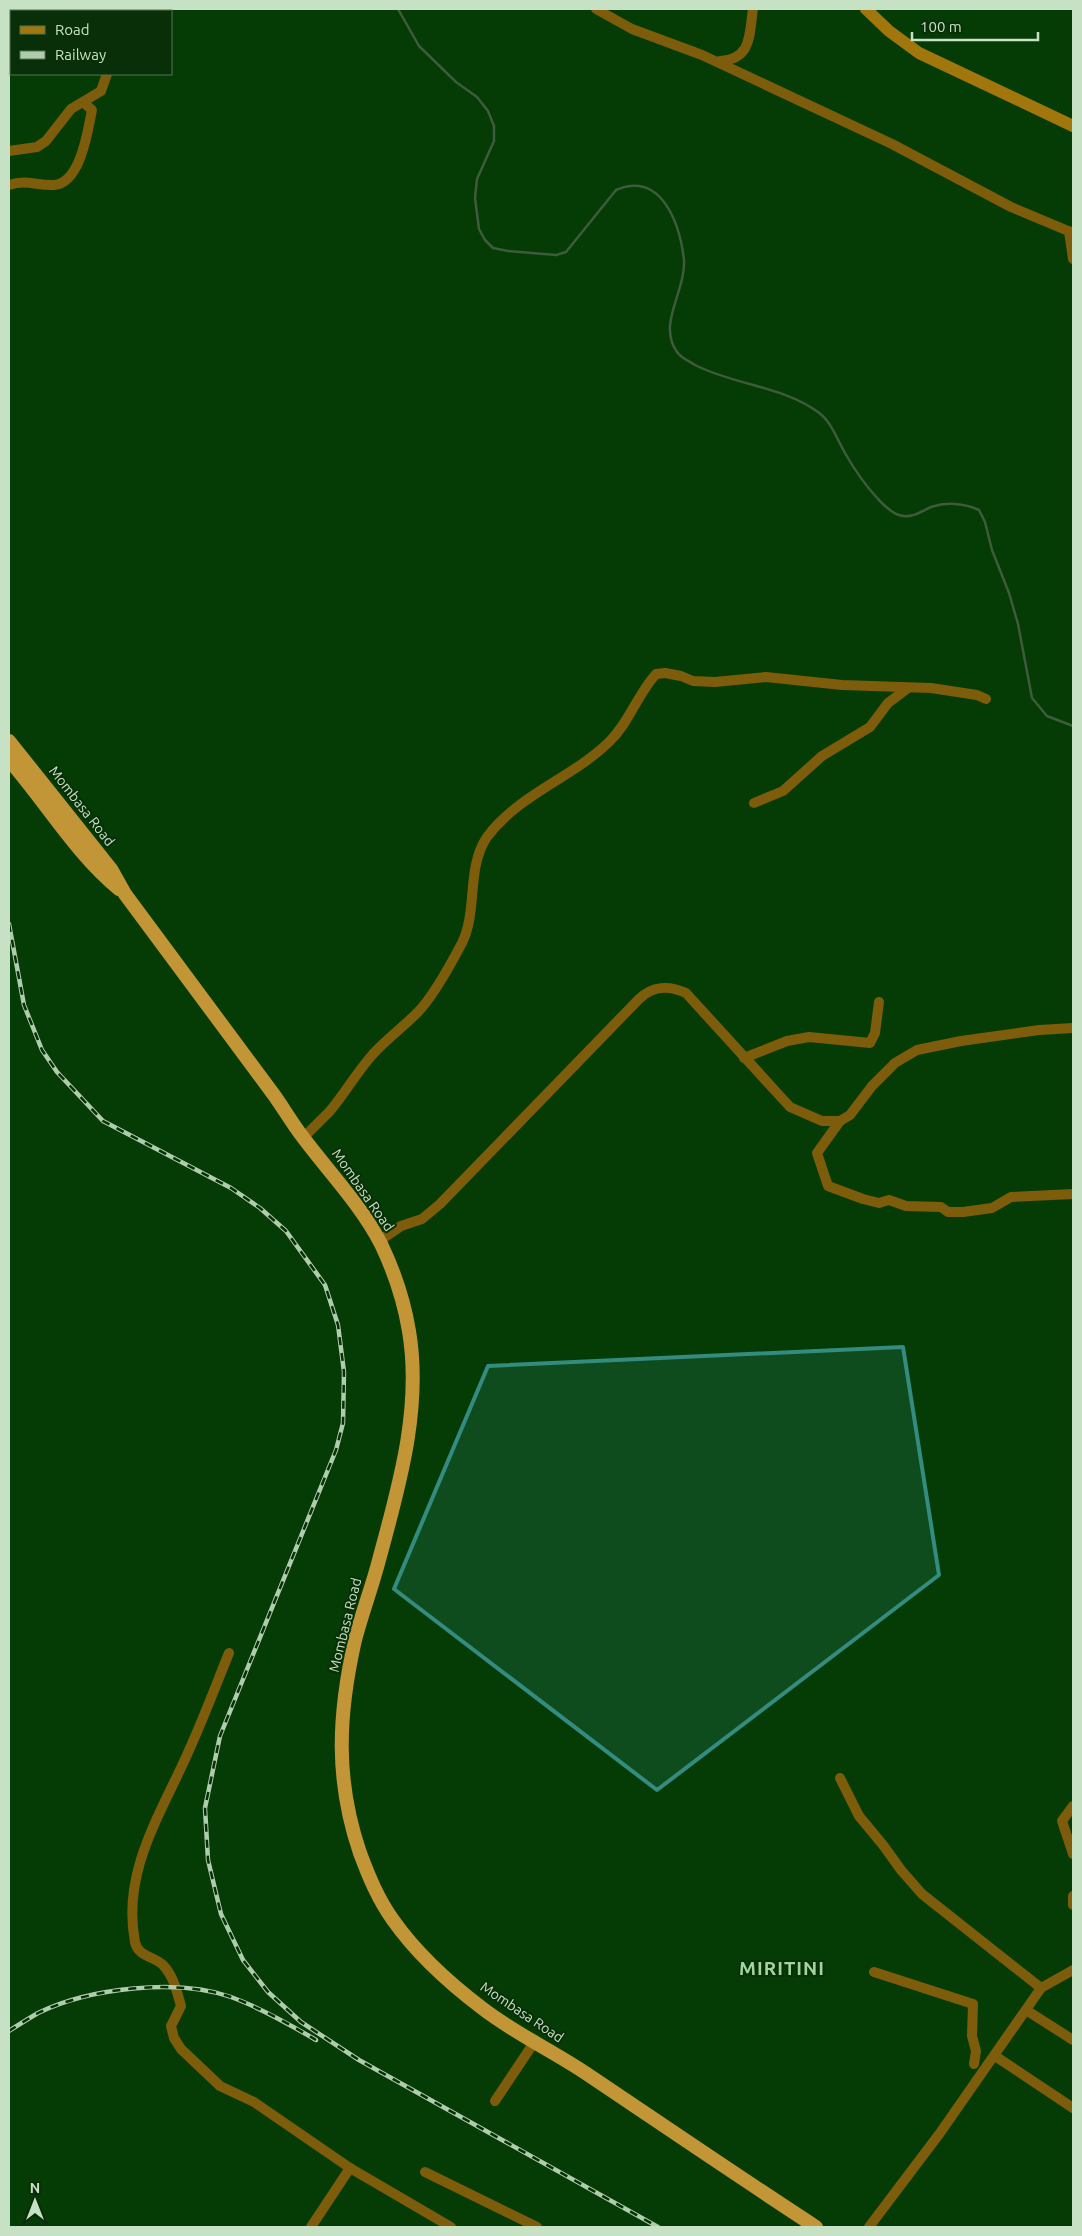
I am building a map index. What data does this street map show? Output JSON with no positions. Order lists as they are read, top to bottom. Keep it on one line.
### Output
{"streets":{"highway":["Mombasa Road"]},"districts":["MIRITINI"],"legend":["Road","Railway"],"scale_bar":"100 m","north":"top"}
